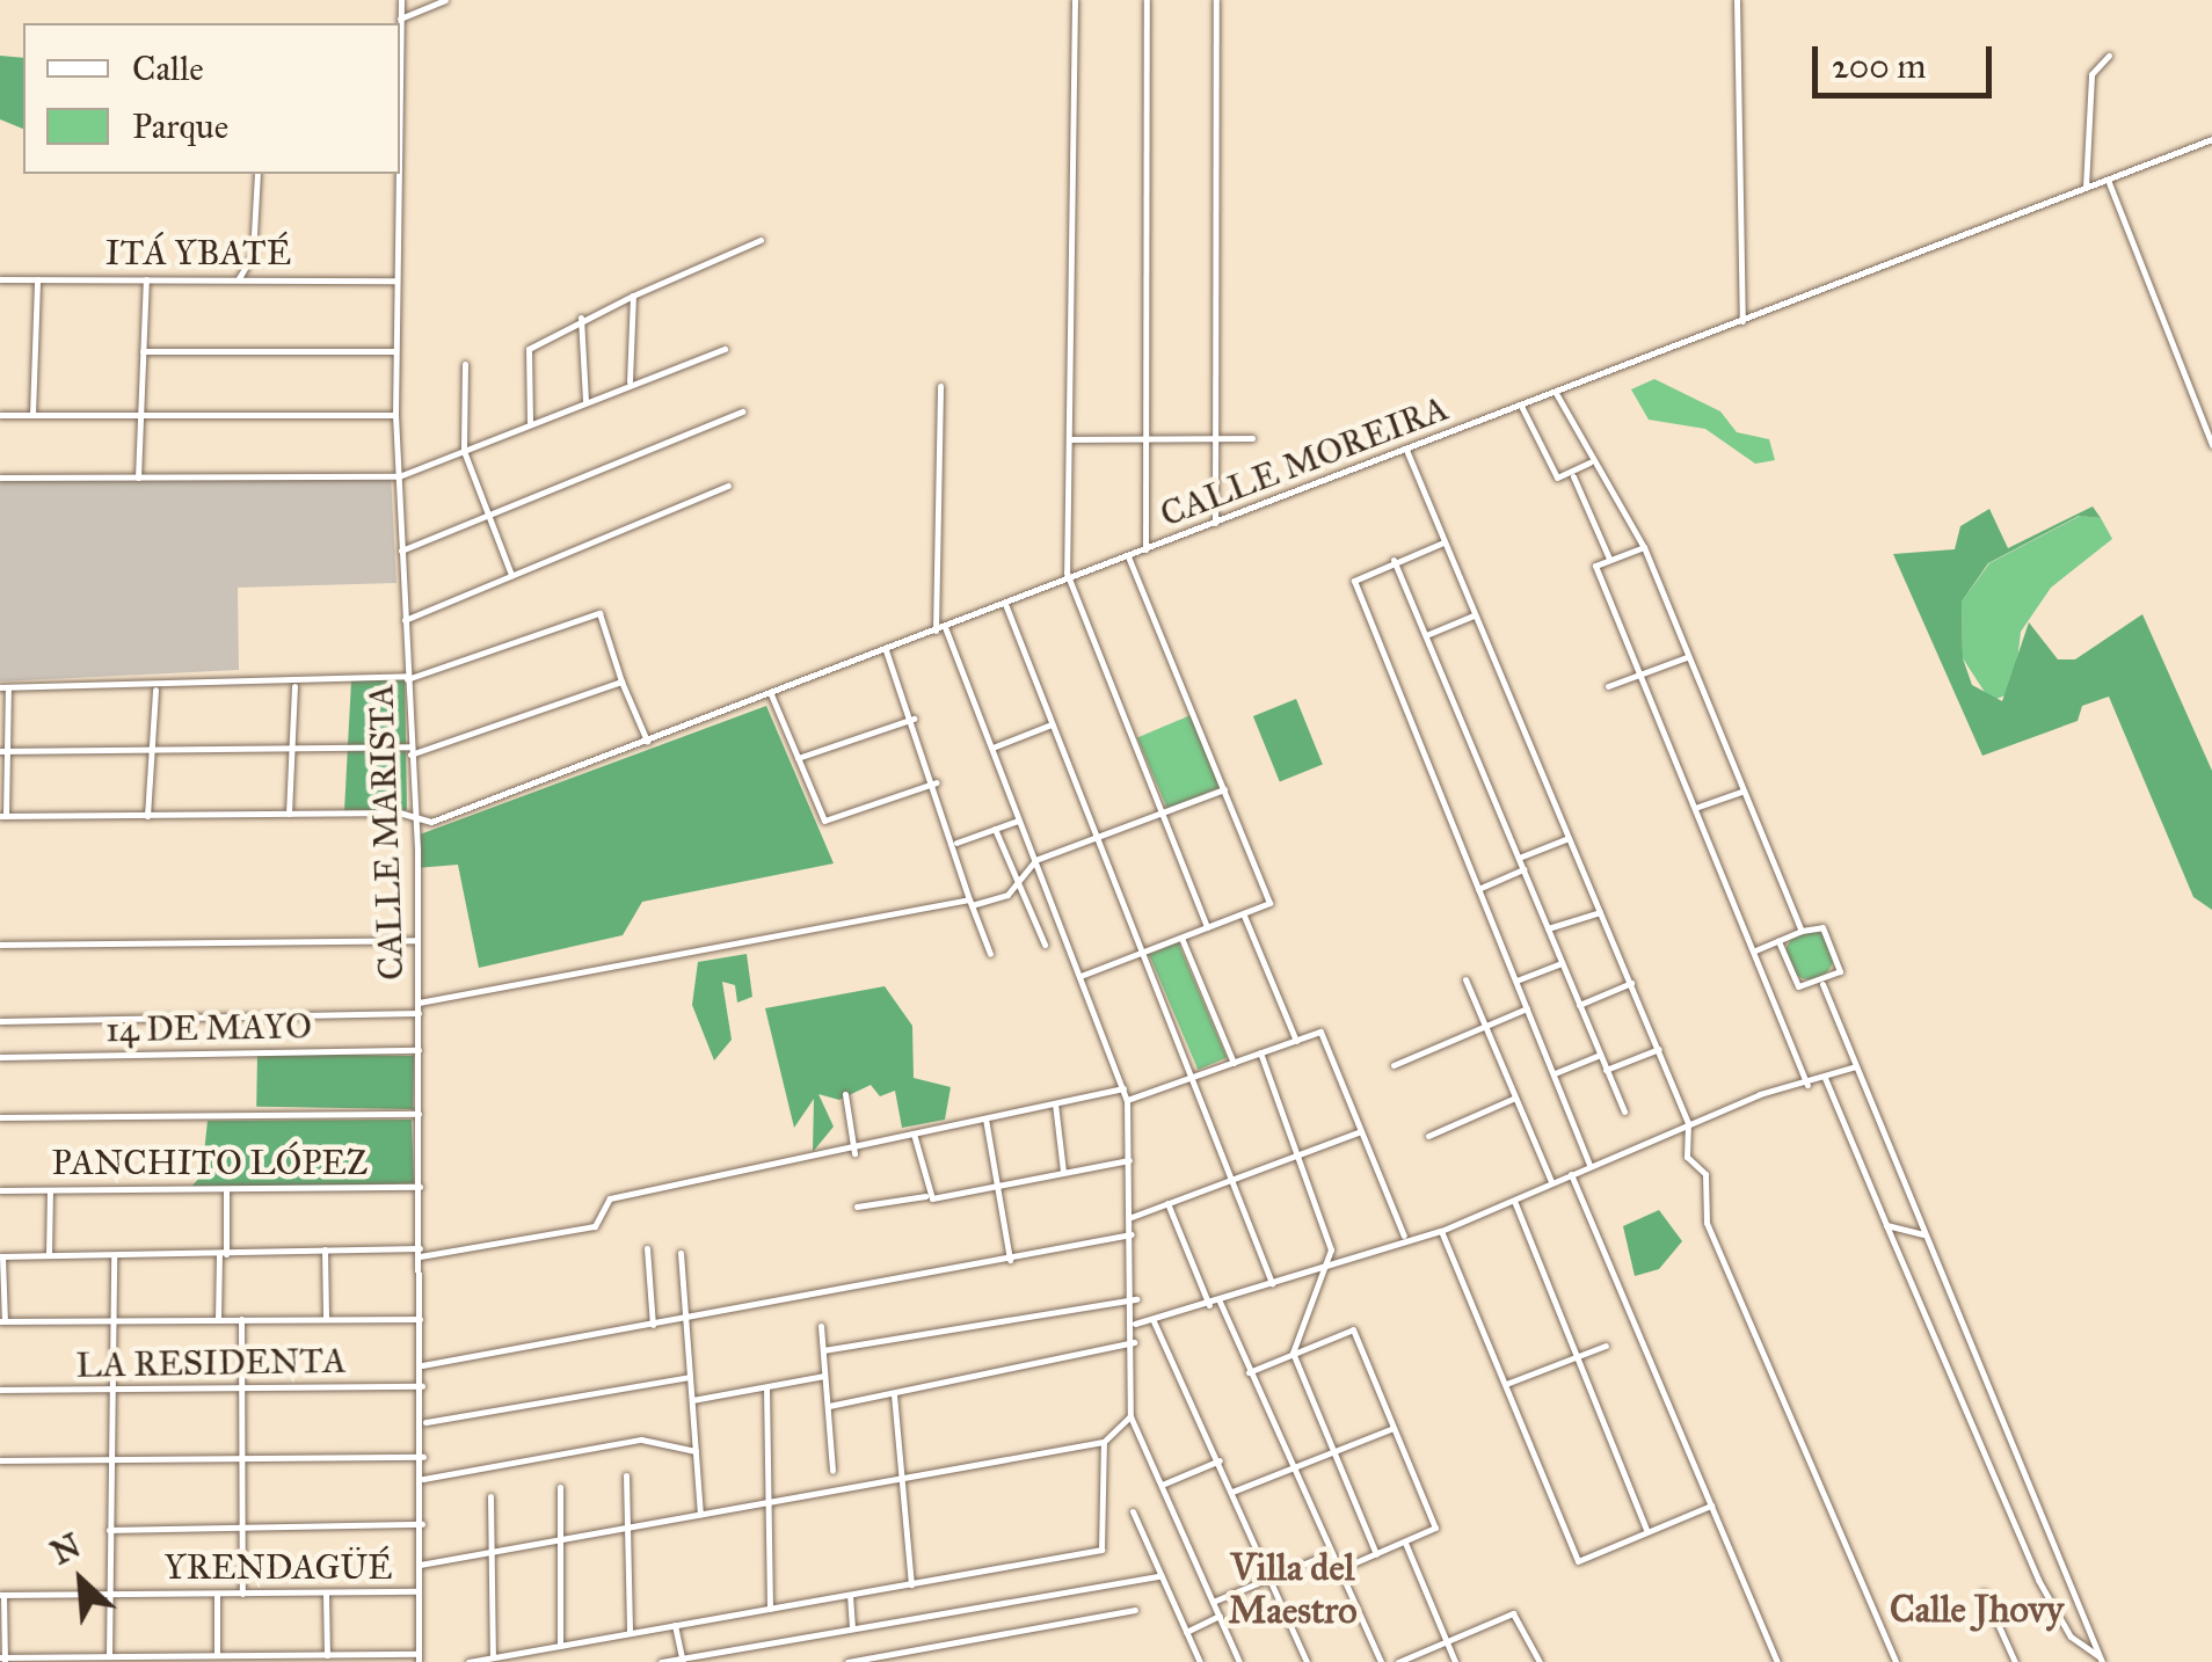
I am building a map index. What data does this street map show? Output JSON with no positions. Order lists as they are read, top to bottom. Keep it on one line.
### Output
{"streets":{"street":["ITÁ YBATÉ","CALLE MOREIRA","CALLE MARISTA","14 DE MAYO","PANCHITO LÓPEZ","LA RESIDENTA","YRENDAGÜÉ"]},"crossings":[["ITÁ YBATÉ","CALLE MARISTA"],["CALLE MOREIRA","CALLE MARISTA"],["CALLE MARISTA","14 DE MAYO"],["CALLE MARISTA","PANCHITO LÓPEZ"],["CALLE MARISTA","LA RESIDENTA"],["CALLE MARISTA","YRENDAGÜÉ"]],"districts":["Villa del Maestro","Calle Jhovy"],"legend":["Calle","Parque"],"scale_bar":"200 m","north":"top left"}
